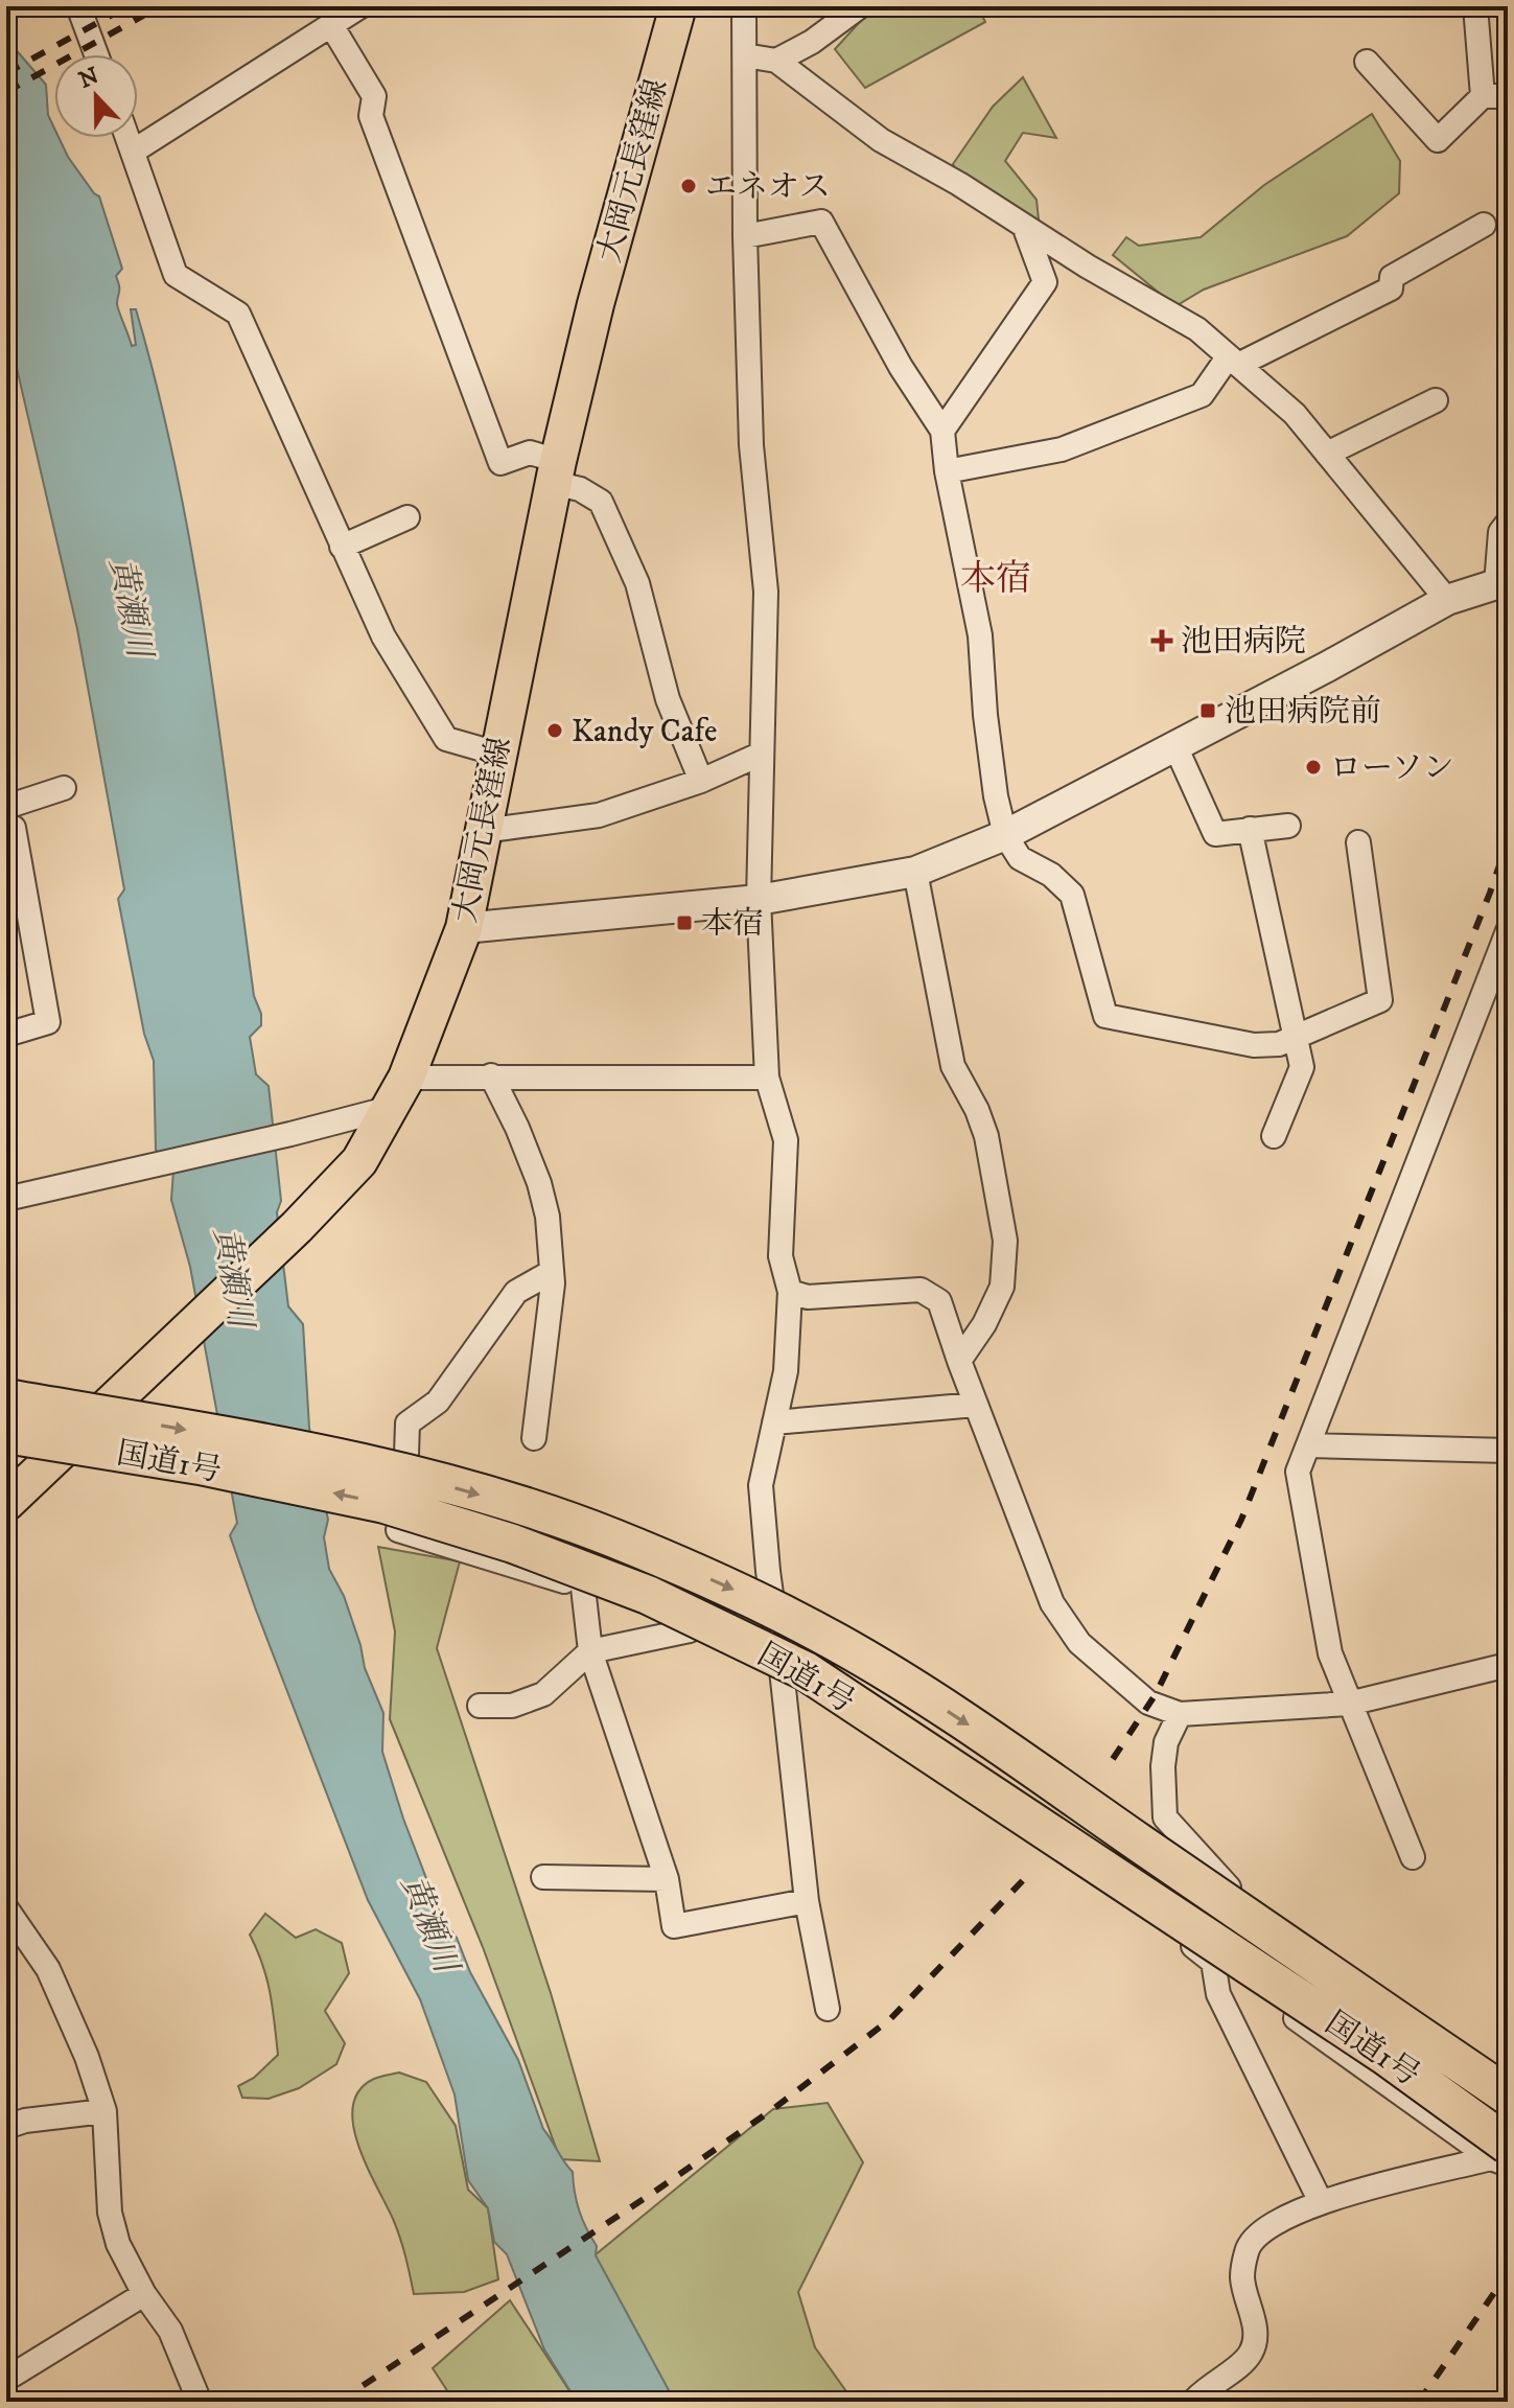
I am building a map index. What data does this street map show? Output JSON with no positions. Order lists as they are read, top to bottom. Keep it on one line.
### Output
{"streets":{"highway":["国道1号"],"main road":["大岡元長窪線"]},"districts":["本宿"],"water":["黄瀬川"],"places":{"other":["エネオス","Kandy Cafe","ローソン"],"health":["池田病院"],"transit":["池田病院前","本宿"]},"north":"top"}
